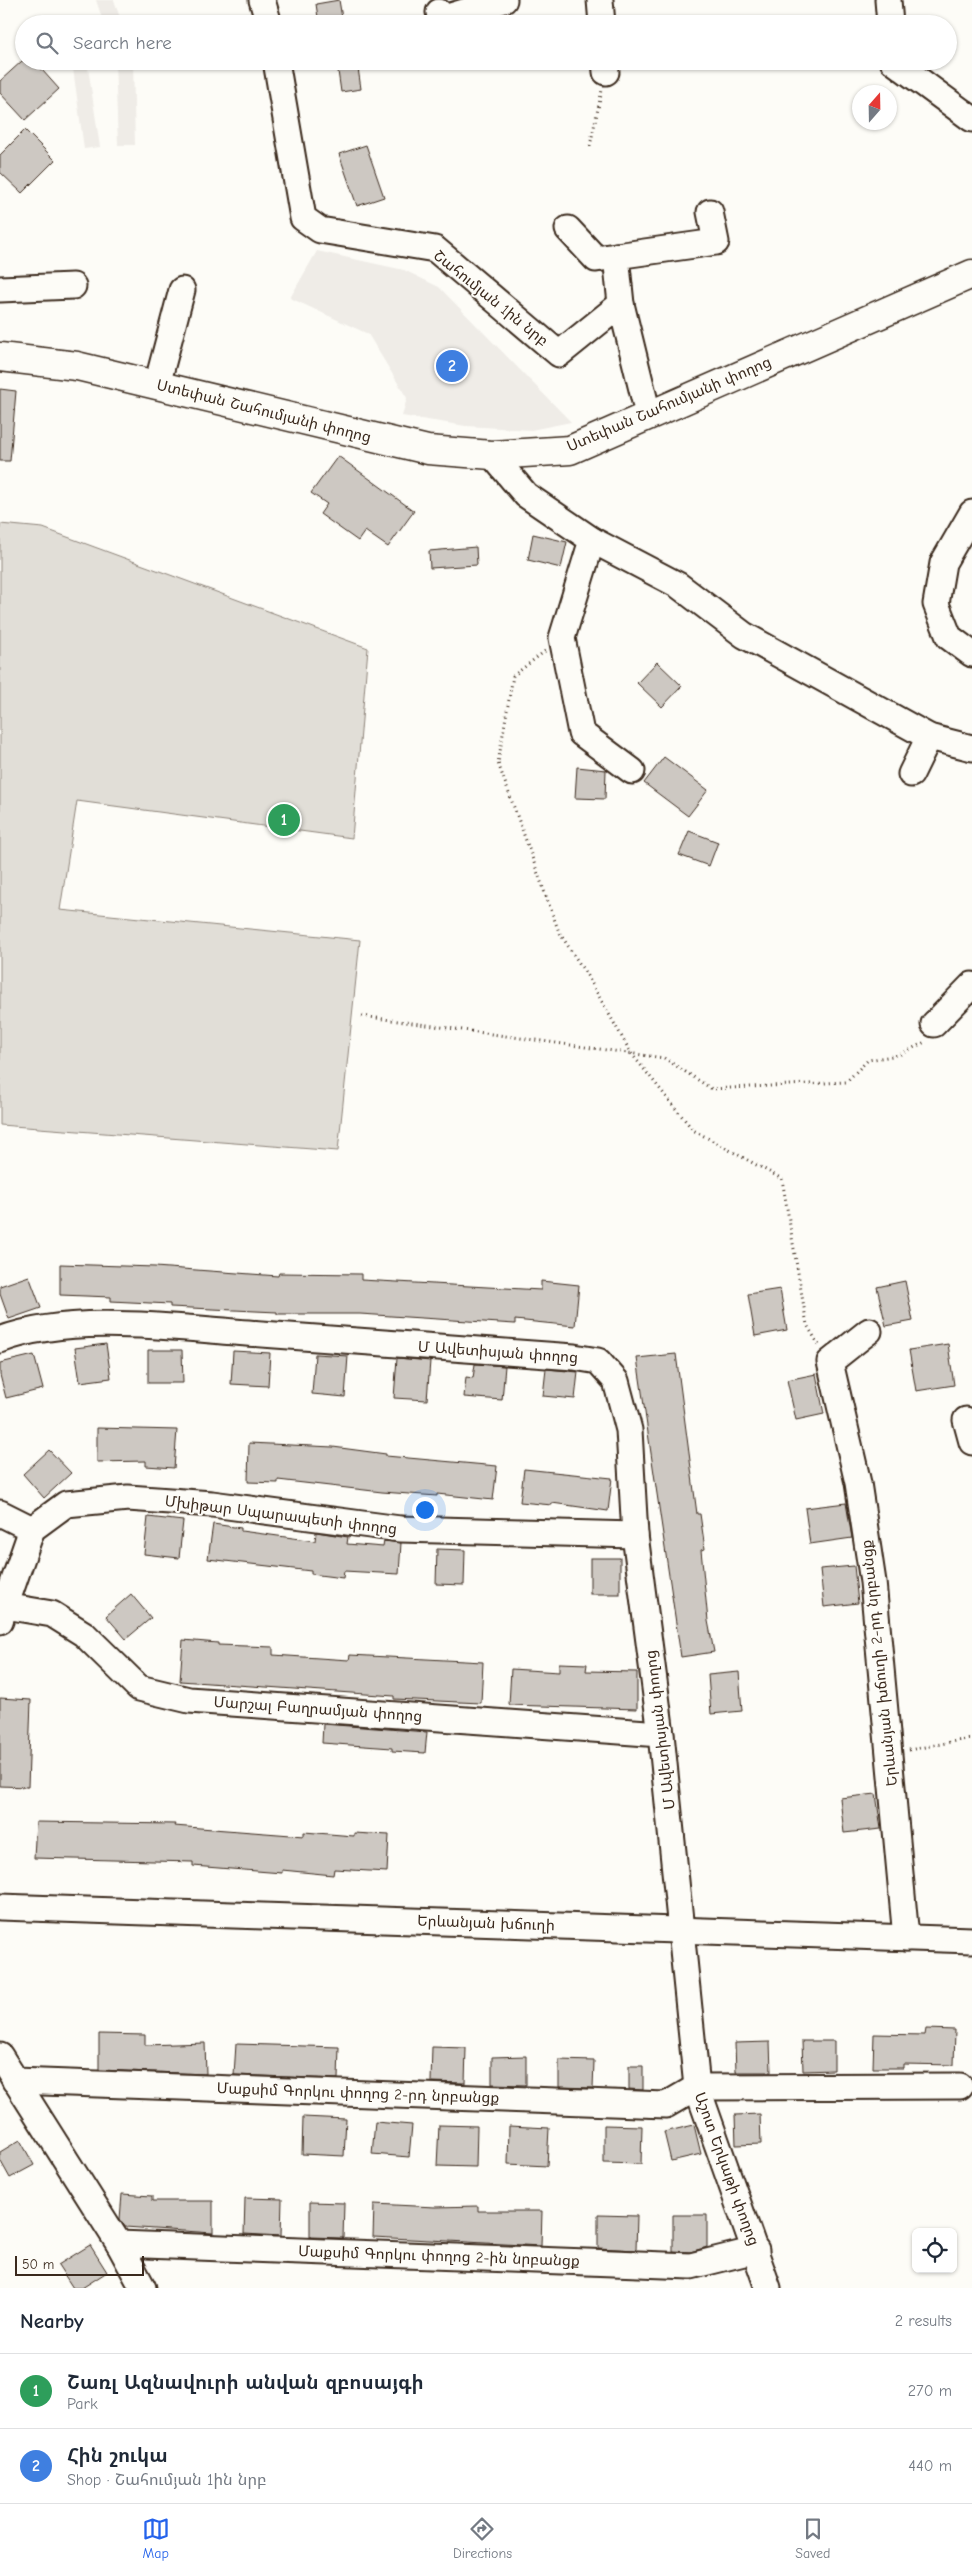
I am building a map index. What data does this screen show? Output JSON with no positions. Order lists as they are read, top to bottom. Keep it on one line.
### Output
{"streets":{"main road":["Ստեփան Շահումյանի փողոց"],"street":["Շահումյան 1ին նրբ","Մ Ավետիսյան փողոց","Մխիթար Սպարապետի փողոց","Երևանյան խճուղի 2-րդ նրբանցք","Մարշալ Բաղրամյան փողոց","Երևանյան խճուղի","Մաքսիմ Գորկու փողոց 2-րդ նրբանցք","Աշոտ Երկաթի փողոց","Մաքսիմ Գորկու փողոց 2-ին նրբանցք"]},"crossings":[["Մ Ավետիսյան փողոց","Մխիթար Սպարապետի փողոց"],["Մ Ավետիսյան փողոց","Մարշալ Բաղրամյան փողոց"],["Մ Ավետիսյան փողոց","Երևանյան խճուղի"],["Մ Ավետիսյան փողոց","Աշոտ Երկաթի փողոց"],["Երևանյան խճուղի 2-րդ նրբանցք","Երևանյան խճուղի"],["Երևանյան խճուղի","Աշոտ Երկաթի փողոց"],["Մաքսիմ Գորկու փողոց 2-րդ նրբանցք","Աշոտ Երկաթի փողոց"],["Աշոտ Երկաթի փողոց","Մաքսիմ Գորկու փողոց 2-ին նրբանցք"]],"scale_bar":"50 m","north":"top","page":{"search":"Search here","pins":["2","1"],"scale":"50 m","heading":["Nearby","2 results"],"list":[{"mark":"1","name":"Շառլ Ազնավուրի անվան զբոսայգի","note":"Park","value":"270 m"},{"mark":"2","name":"Հին շուկա","note":"Shop · Շահումյան 1ին նրբ","value":"440 m"}],"nav":["Map","Directions","Saved"]}}
